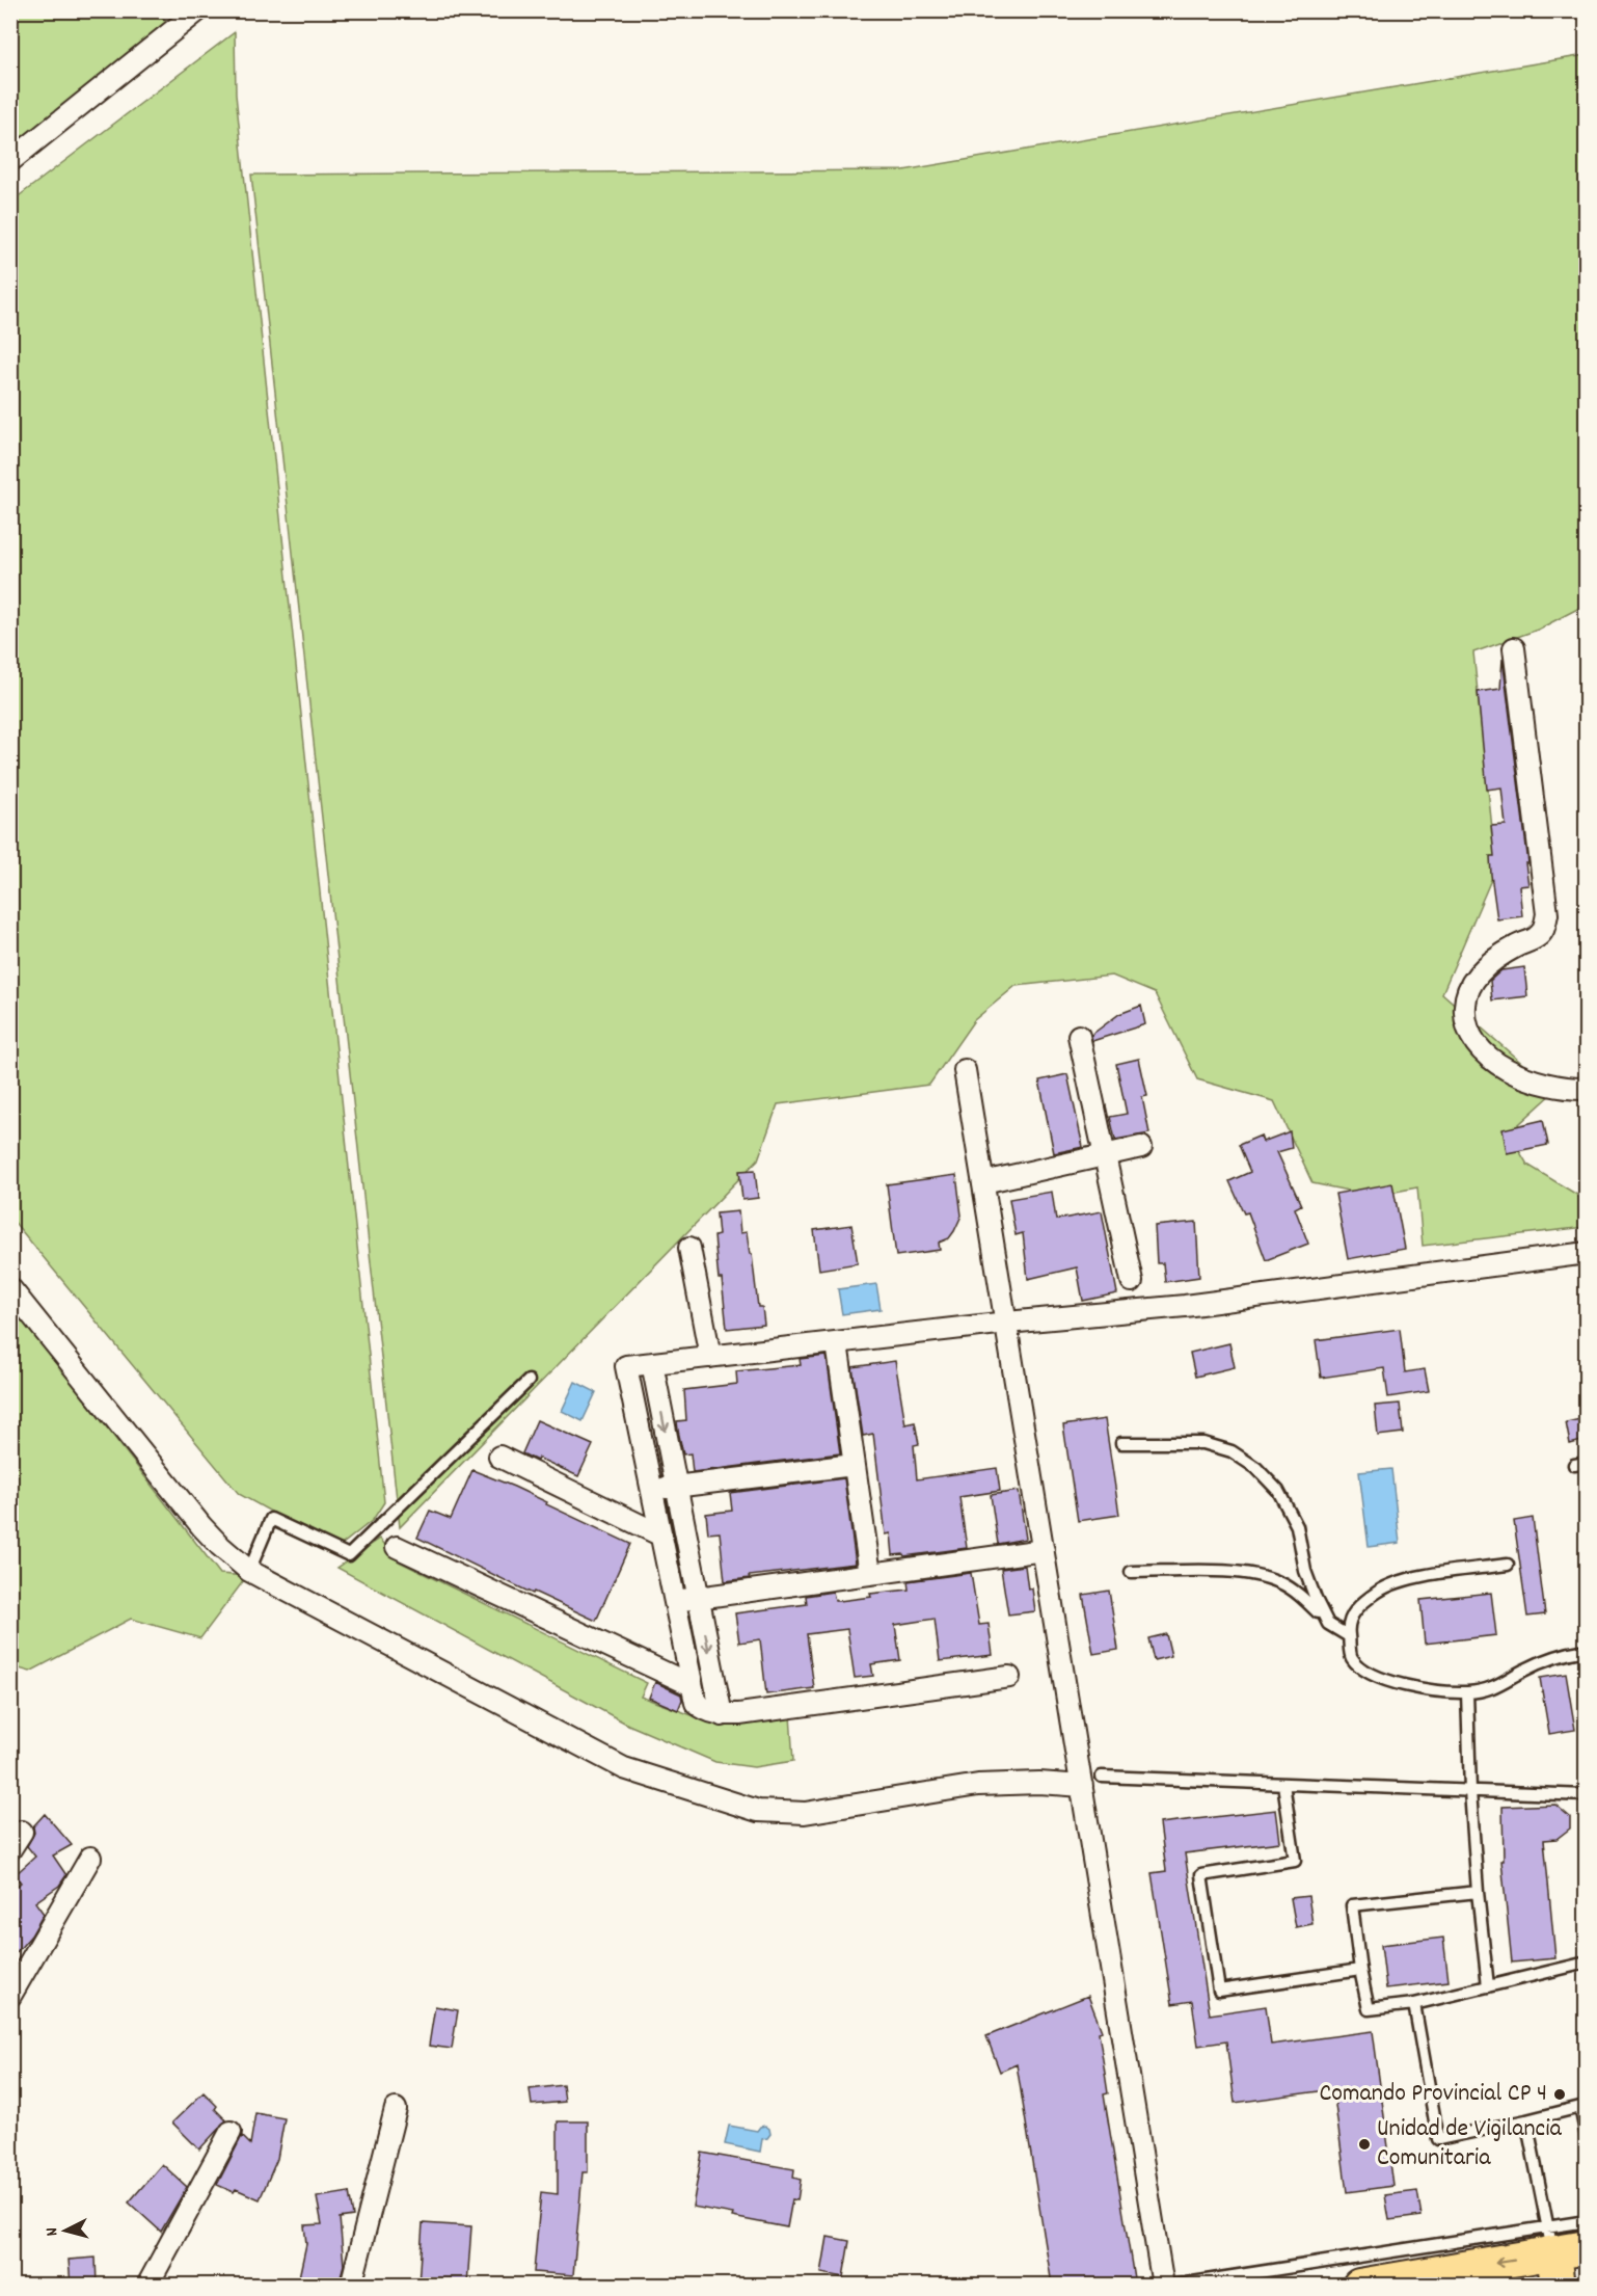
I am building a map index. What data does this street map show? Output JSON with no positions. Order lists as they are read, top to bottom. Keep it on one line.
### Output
{"places":["Comando Provincial CP 4","Unidad de Vigilancia Comunitaria"],"north":"left"}
